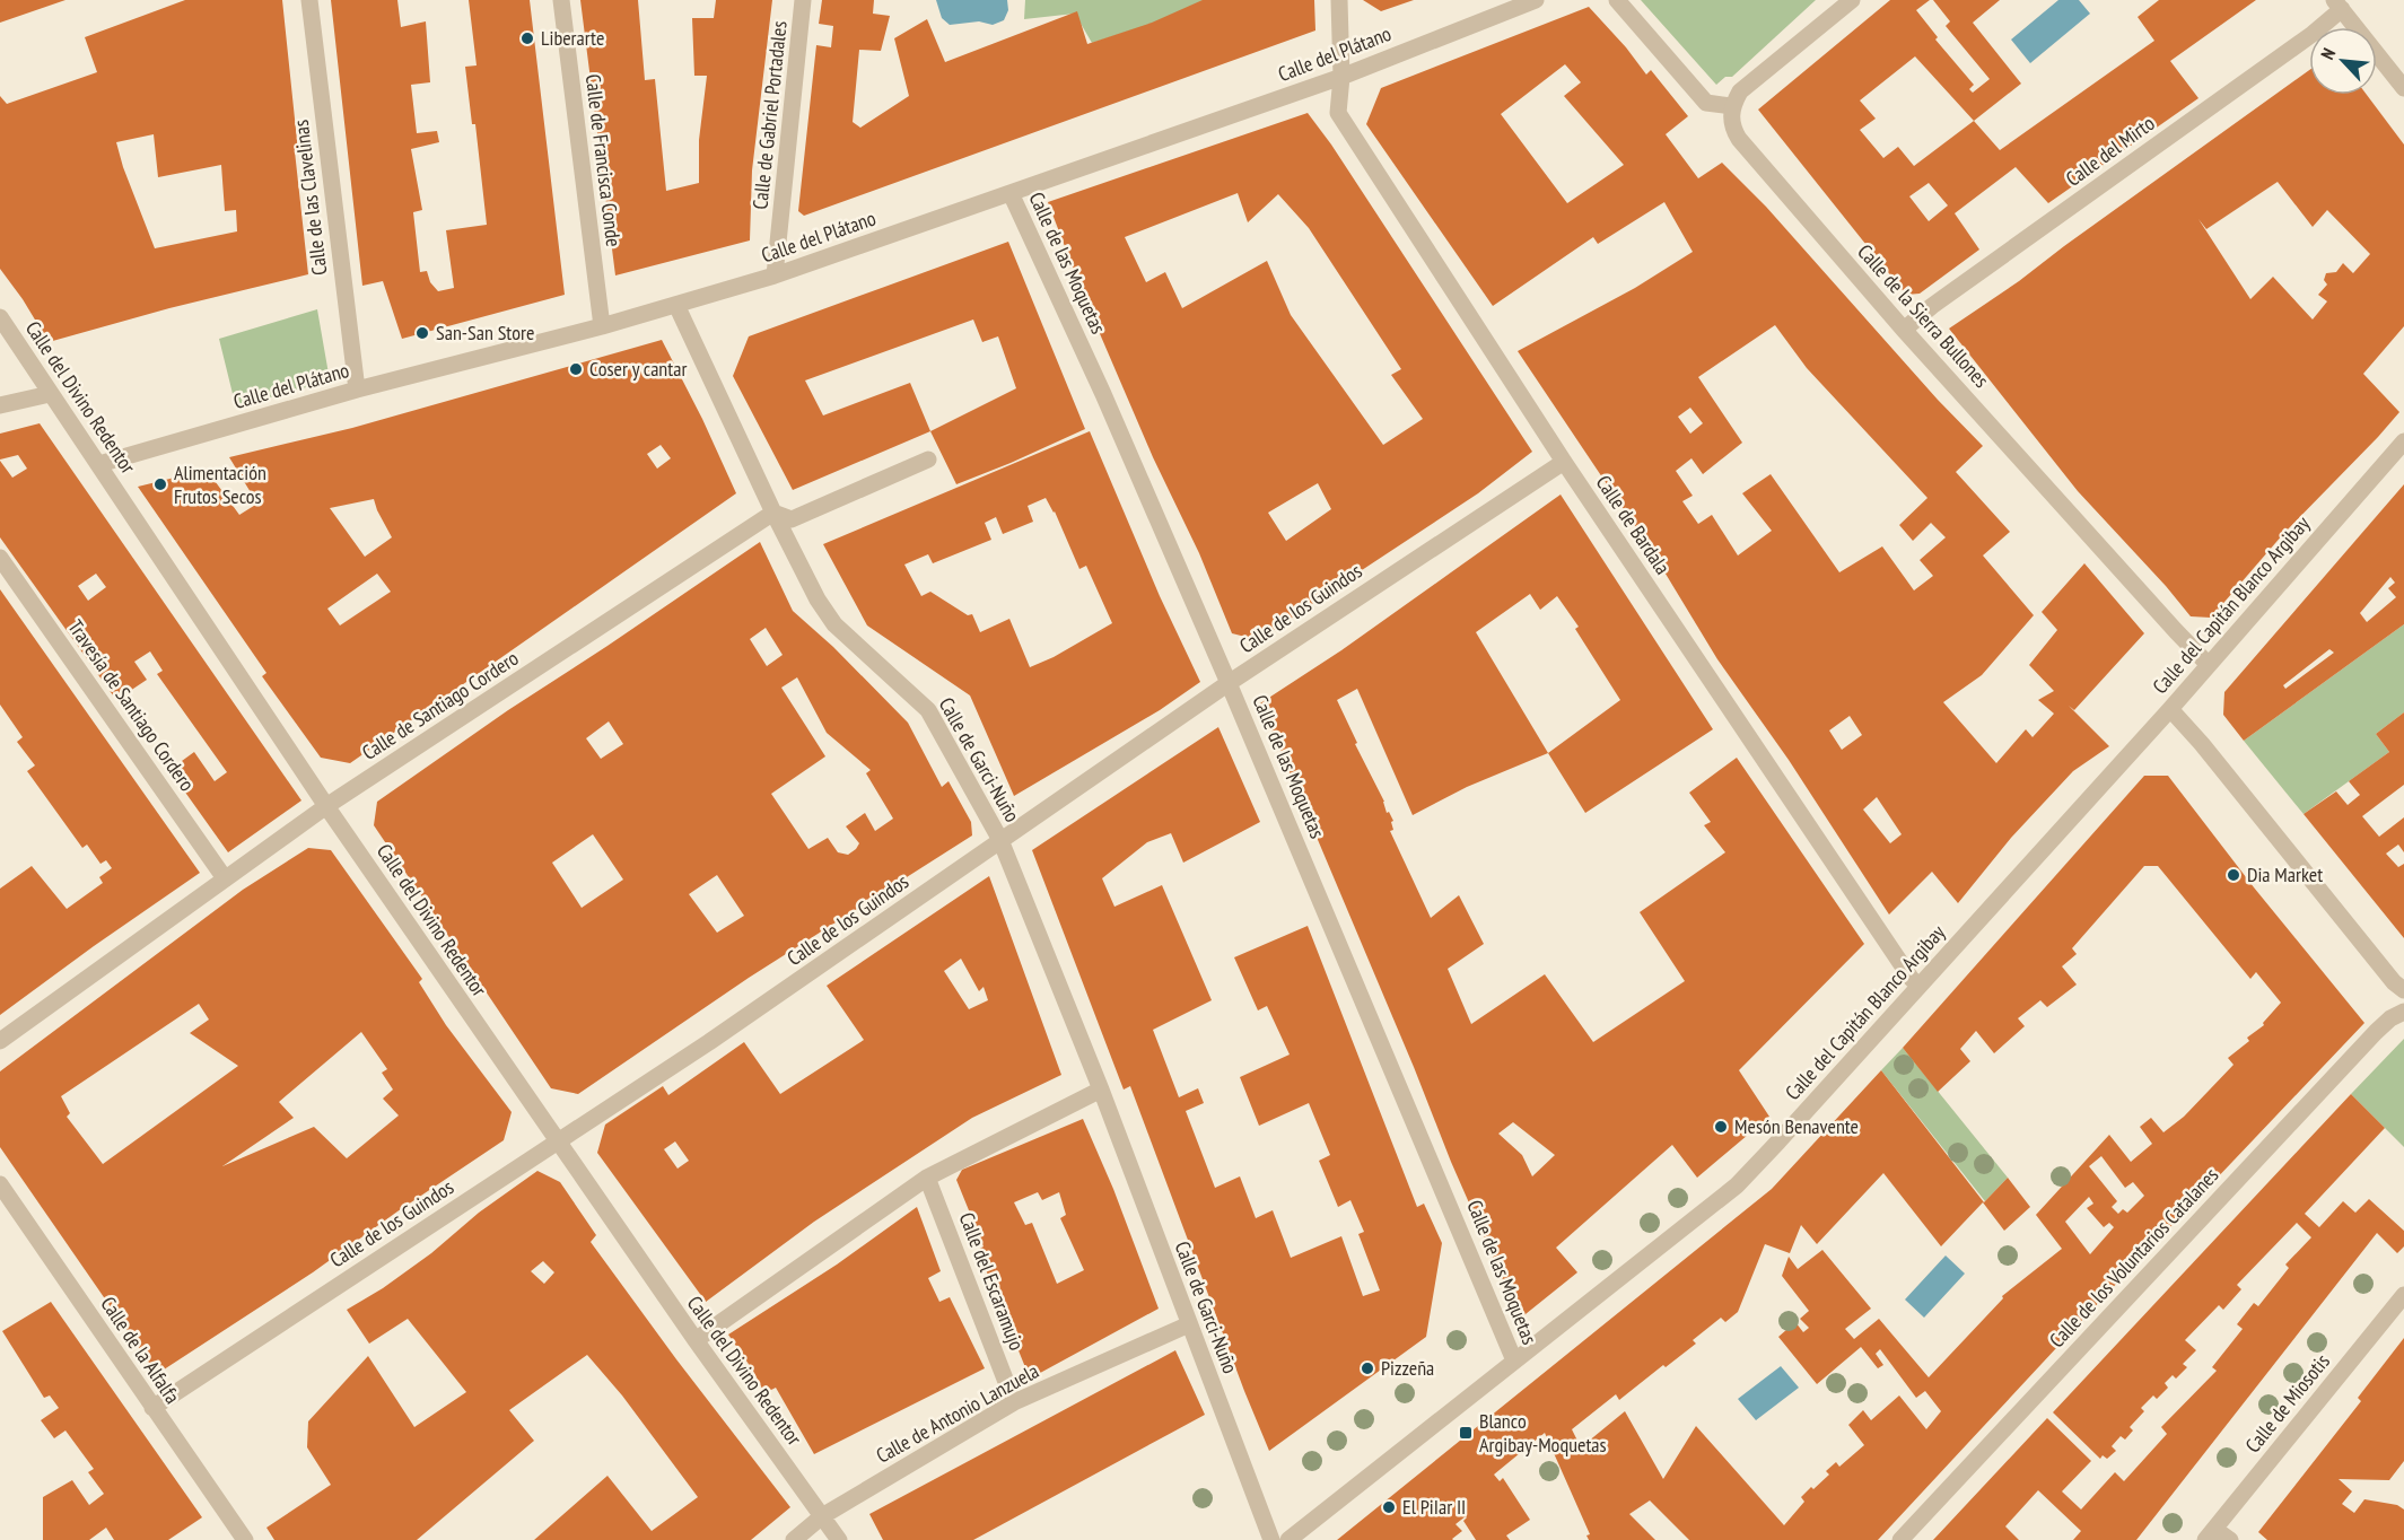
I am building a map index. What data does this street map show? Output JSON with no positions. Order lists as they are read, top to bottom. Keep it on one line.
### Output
{"streets":{"street":["Calle del Plátano","Calle de Gabriel Portadales","Calle del Mirto","Calle de Francisca Conde","Calle de las Clavelinas","Calle de las Moquetas","Calle de la Sierra Bullones","Calle del Divino Redentor","Calle de Bardala","Calle del Capitán Blanco Argibay","Calle de los Guindos","Travesía de Santiago Cordero","Calle de Santiago Cordero","Calle de Garci-Nuño","Calle de los Voluntarios Catalanes","Calle del Escaramujo","Calle de la Alfalfa","Calle de Miosotis","Calle de Antonio Lanzuela"]},"crossings":[["Calle del Plátano","Calle de Gabriel Portadales"],["Calle del Plátano","Calle de Francisca Conde"],["Calle del Plátano","Calle de las Clavelinas"],["Calle del Plátano","Calle de las Moquetas"],["Calle del Plátano","Calle del Divino Redentor"],["Calle del Plátano","Calle de Bardala"],["Calle del Plátano","Calle de Garci-Nuño"],["Calle del Mirto","Calle de la Sierra Bullones"],["Calle de las Moquetas","Calle del Capitán Blanco Argibay"],["Calle de las Moquetas","Calle de los Guindos"],["Calle de la Sierra Bullones","Calle del Capitán Blanco Argibay"],["Calle del Divino Redentor","Calle de los Guindos"],["Calle del Divino Redentor","Calle de Santiago Cordero"],["Calle del Divino Redentor","Calle de Antonio Lanzuela"],["Calle de Bardala","Calle del Capitán Blanco Argibay"],["Calle de Bardala","Calle de los Guindos"],["Calle de los Guindos","Calle de Garci-Nuño"],["Calle de los Guindos","Calle de la Alfalfa"],["Travesía de Santiago Cordero","Calle de Santiago Cordero"],["Calle de Santiago Cordero","Calle de Garci-Nuño"],["Calle de Garci-Nuño","Calle de Antonio Lanzuela"],["Calle del Escaramujo","Calle de Antonio Lanzuela"]],"places":{"other":["Liberarte","San-San Store","Coser y cantar","Alimentación Frutos Secos","Dia Market","Mesón Benavente","Pizzeña","El PiIar II"],"transit":["Blanco Argibay-Moquetas"]},"north":"top left"}
